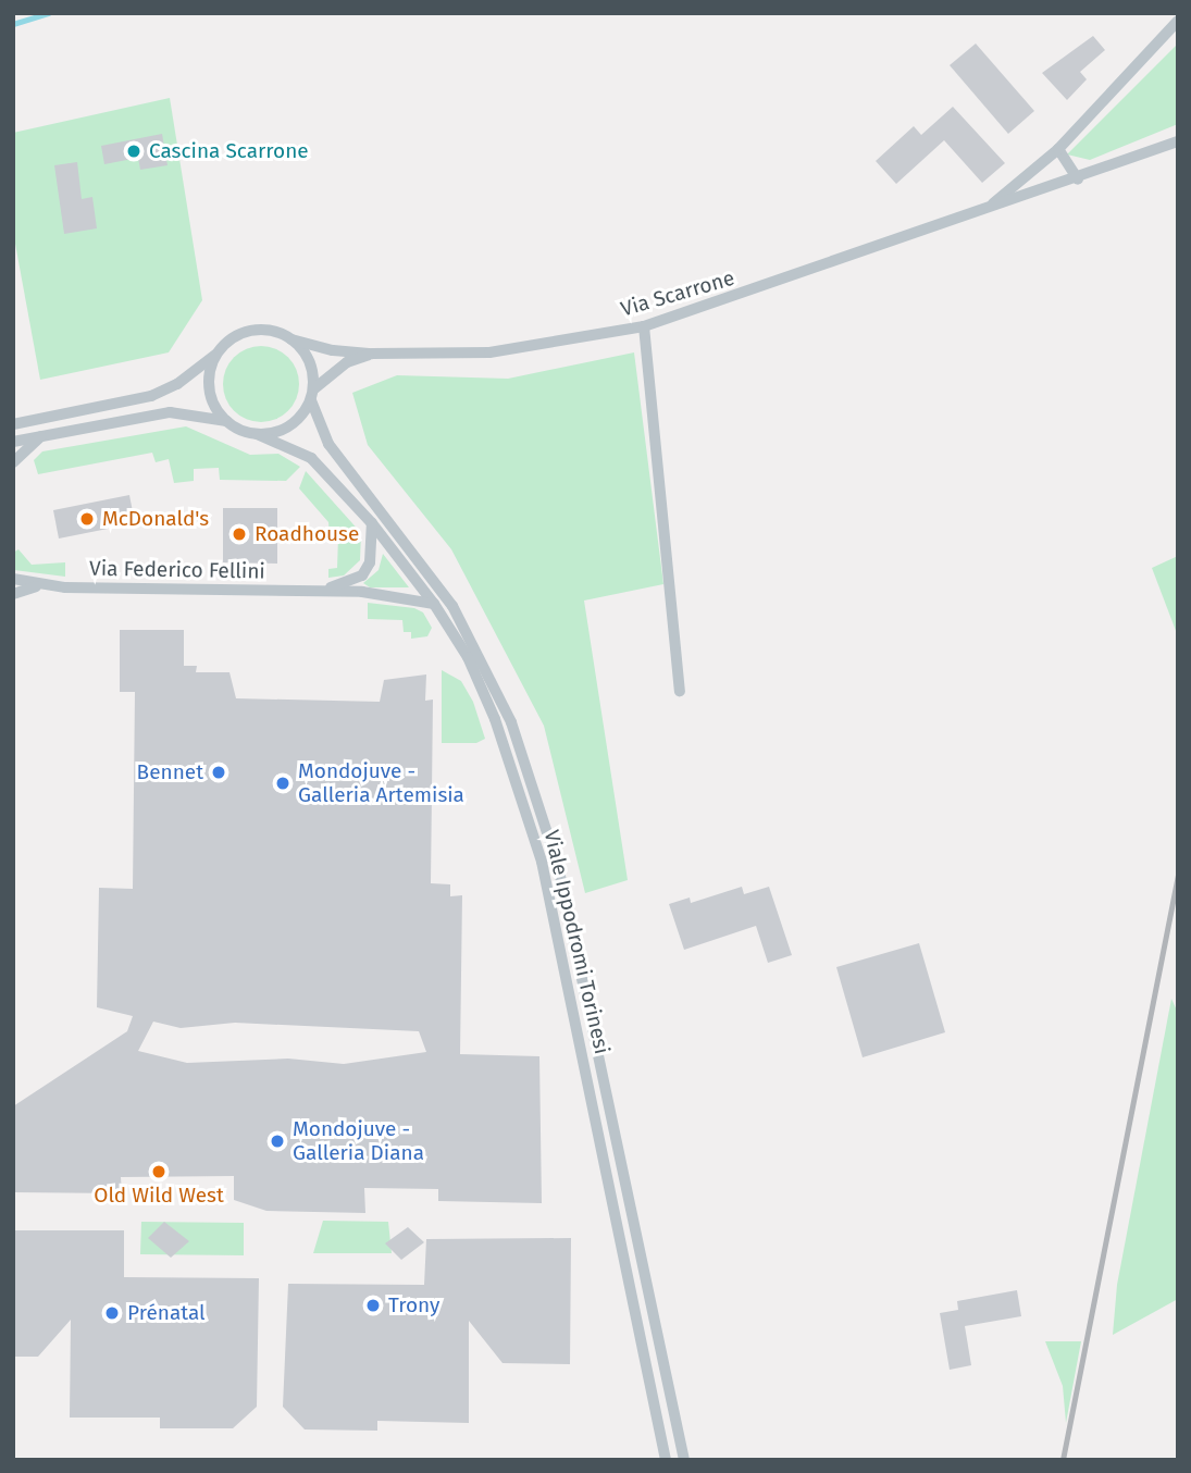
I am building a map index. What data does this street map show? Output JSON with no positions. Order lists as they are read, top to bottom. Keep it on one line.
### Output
{"streets":{"street":["Via Scarrone","Via Federico Fellini","Viale Ippodromi Torinesi"]},"crossings":[["Via Scarrone","Viale Ippodromi Torinesi"],["Via Federico Fellini","Viale Ippodromi Torinesi"]],"places":["Cascina Scarrone","McDonald's","Roadhouse","Bennet","Mondojuve - Galleria Artemisia","Mondojuve - Galleria Diana","Old Wild West","Trony","Prénatal"]}
